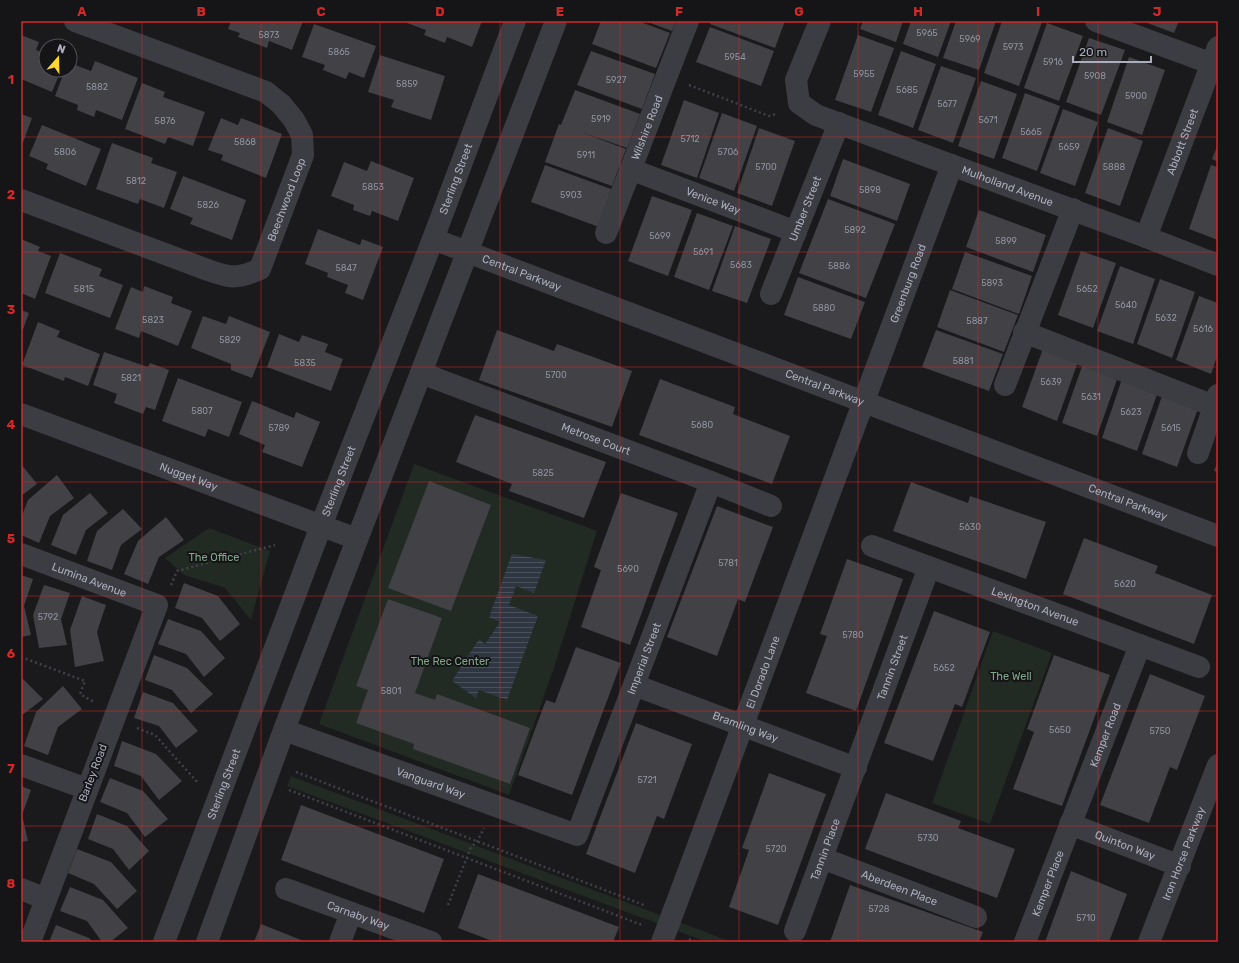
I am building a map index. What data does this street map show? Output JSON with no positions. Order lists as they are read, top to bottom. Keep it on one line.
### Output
{"streets":{"street":["Wilshire Road","Abbott Street","Sterling Street","Mulholland Avenue","Beechwood Loop","Venice Way","Umber Street","Central Parkway","Greenburg Road","Metrose Court","Nugget Way","Lumina Avenue","Lexington Avenue","Imperial Street","Tannin Street","El Dorado Lane","Bramling Way","Kemper Road","Barley Road","Vanguard Way","Quinton Way","Tannin Place","Iron Horse Parkway","Kemper Place","Aberdeen Place","Carnaby Way"]},"crossings":[["Wilshire Road","Venice Way"],["Abbott Street","Mulholland Avenue"],["Sterling Street","Central Parkway"],["Sterling Street","Nugget Way"],["Mulholland Avenue","Umber Street"],["Mulholland Avenue","Greenburg Road"],["Venice Way","Umber Street"],["Central Parkway","Greenburg Road"],["Central Parkway","El Dorado Lane"],["Greenburg Road","El Dorado Lane"],["Metrose Court","Imperial Street"],["Lumina Avenue","Barley Road"],["Lexington Avenue","Tannin Street"],["Lexington Avenue","Kemper Road"],["Imperial Street","Bramling Way"],["Imperial Street","Vanguard Way"],["Tannin Street","Bramling Way"],["Tannin Street","Tannin Place"],["El Dorado Lane","Bramling Way"],["Bramling Way","Tannin Place"],["Kemper Road","Quinton Way"],["Kemper Road","Kemper Place"],["Quinton Way","Iron Horse Parkway"],["Quinton Way","Kemper Place"],["Tannin Place","Aberdeen Place"]],"parks":["The Office","The Rec Center","The Well"],"house_numbers":["5965","5873","5969","5973","5865","5954","5916","5955","5908","5927","5859","5882","5685","5900","5677","5919","5671","5876","5665","5712","5868","5659","5806","5706","5911","5700","5888","5812","5853","5898","5903","5826","5892","5699","5899","5691","5683","5886","5847","5893","5815","5652","5640","5880","5632","5823","5887","5616","5829","5881","5835","5700","5821","5639","5631","5807","5623","5680","5789","5615","5825","5630","5781","5690","5620","5792","5780","5652","5801","5650","5750","5721","5730","5720","5728","5710"],"scale_bar":"20 m","north":"top","grid":{"columns":["A","B","C","D","E","F","G","H","I","J"],"rows":["1","2","3","4","5","6","7","8"]}}
